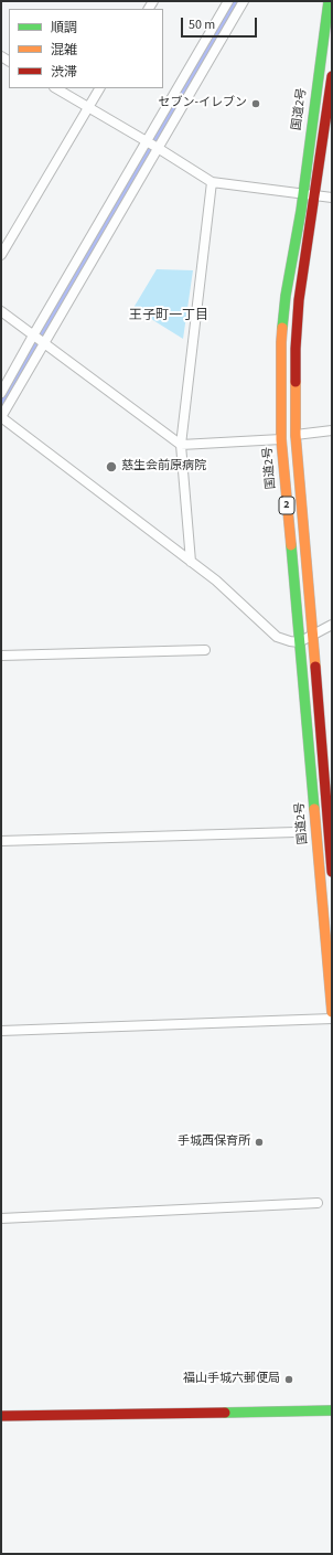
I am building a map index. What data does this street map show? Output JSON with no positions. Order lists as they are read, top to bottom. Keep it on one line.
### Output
{"streets":{"main road":["国道2号","2"]},"districts":["王子町一丁目"],"places":["セブン-イレブン","慈生会前原病院","手城西保育所","福山手城六郵便局"],"legend":["順調","混雑","渋滞"],"scale_bar":"50 m"}
